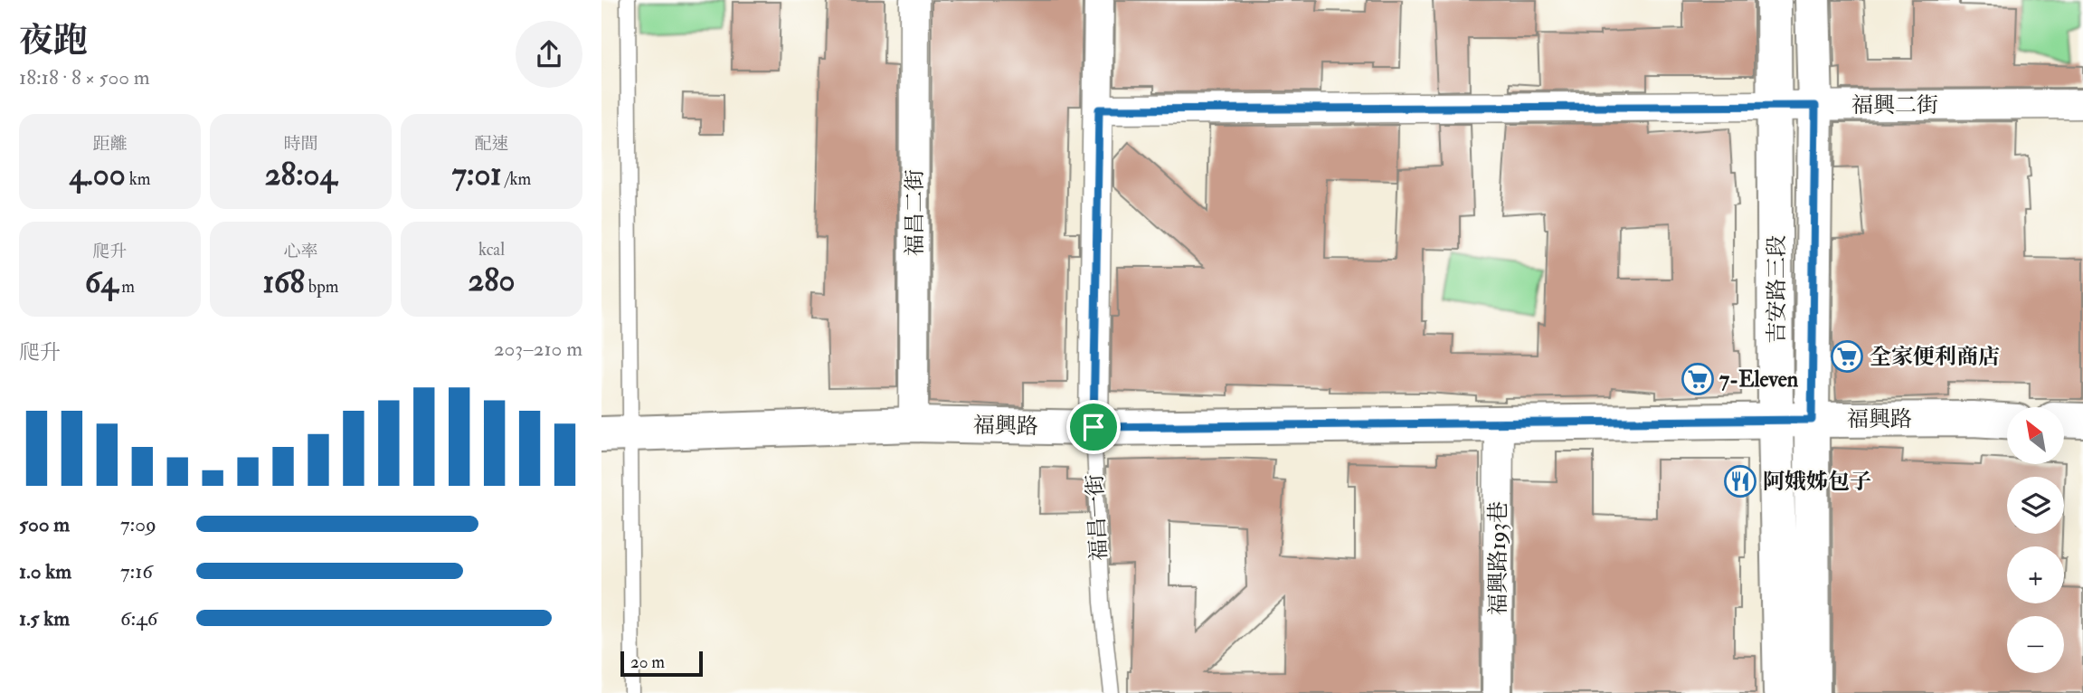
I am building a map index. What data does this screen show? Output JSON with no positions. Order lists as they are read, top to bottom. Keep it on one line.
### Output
{"streets":{"street":["福興二街","福昌二街","吉安路三段","福興路","福昌一街","福興路193巷"]},"crossings":[["福興二街","吉安路三段"],["福興二街","福昌一街"],["福昌二街","福興路"],["吉安路三段","福興路"],["福興路","福昌一街"],["福興路","福興路193巷"]],"places":{"supermarket":["全家便利商店","7-Eleven"],"restaurant":["阿娥姊包子"]},"scale_bar":"20 m","north":"top left","page":{"heading":["夜跑","18:18 · 8 × 500 m"],"stats":[["距離","4.00 km"],["時間","28:04"],["配速","7:01 /km"],["爬升","64 m"],["心率","168 bpm"],["kcal","280"]],"chart":["爬升","203–210 m"],"map_buttons":["+","−"],"list":[{"name":"500 m","note":"7:09"},{"name":"1.0 km","note":"7:16"},{"name":"1.5 km","note":"6:46"}],"scale":"20 m"}}
